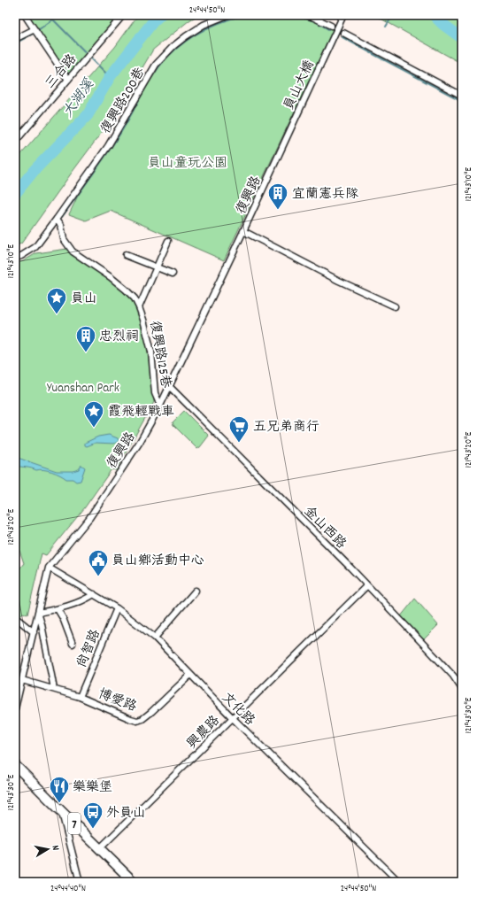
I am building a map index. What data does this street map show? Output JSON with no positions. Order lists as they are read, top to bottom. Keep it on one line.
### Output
{"streets":{"main road":["7"],"street":["三合路","員山大橋","復興路200巷","復興路","復興路125巷","金山西路","尚智路","博愛路","文化路","興農路"]},"crossings":[["員山大橋","復興路"],["復興路200巷","復興路125巷"],["復興路","復興路125巷"],["復興路","金山西路"],["復興路","博愛路"],["復興路","文化路"],["金山西路","興農路"],["尚智路","博愛路"],["尚智路","文化路"],["博愛路","文化路"],["文化路","興農路"],["興農路","7"]],"water":["大湖溪"],"parks":["員山童玩公園","Yuanshan Park"],"places":{"building":["宜蘭憲兵隊","忠烈祠"],"place":["員山","霞飛輕戰車"],"supermarket":["五兄弟商行"],"public building":["員山鄉活動中心"],"restaurant":["樂樂堡"],"bus stop":["外員山"]},"north":"right","coordinates":["24°44'50\"N","121°43'10\"E","121°43'20\"E","121°43'30\"E","24°44'40\"N"]}
